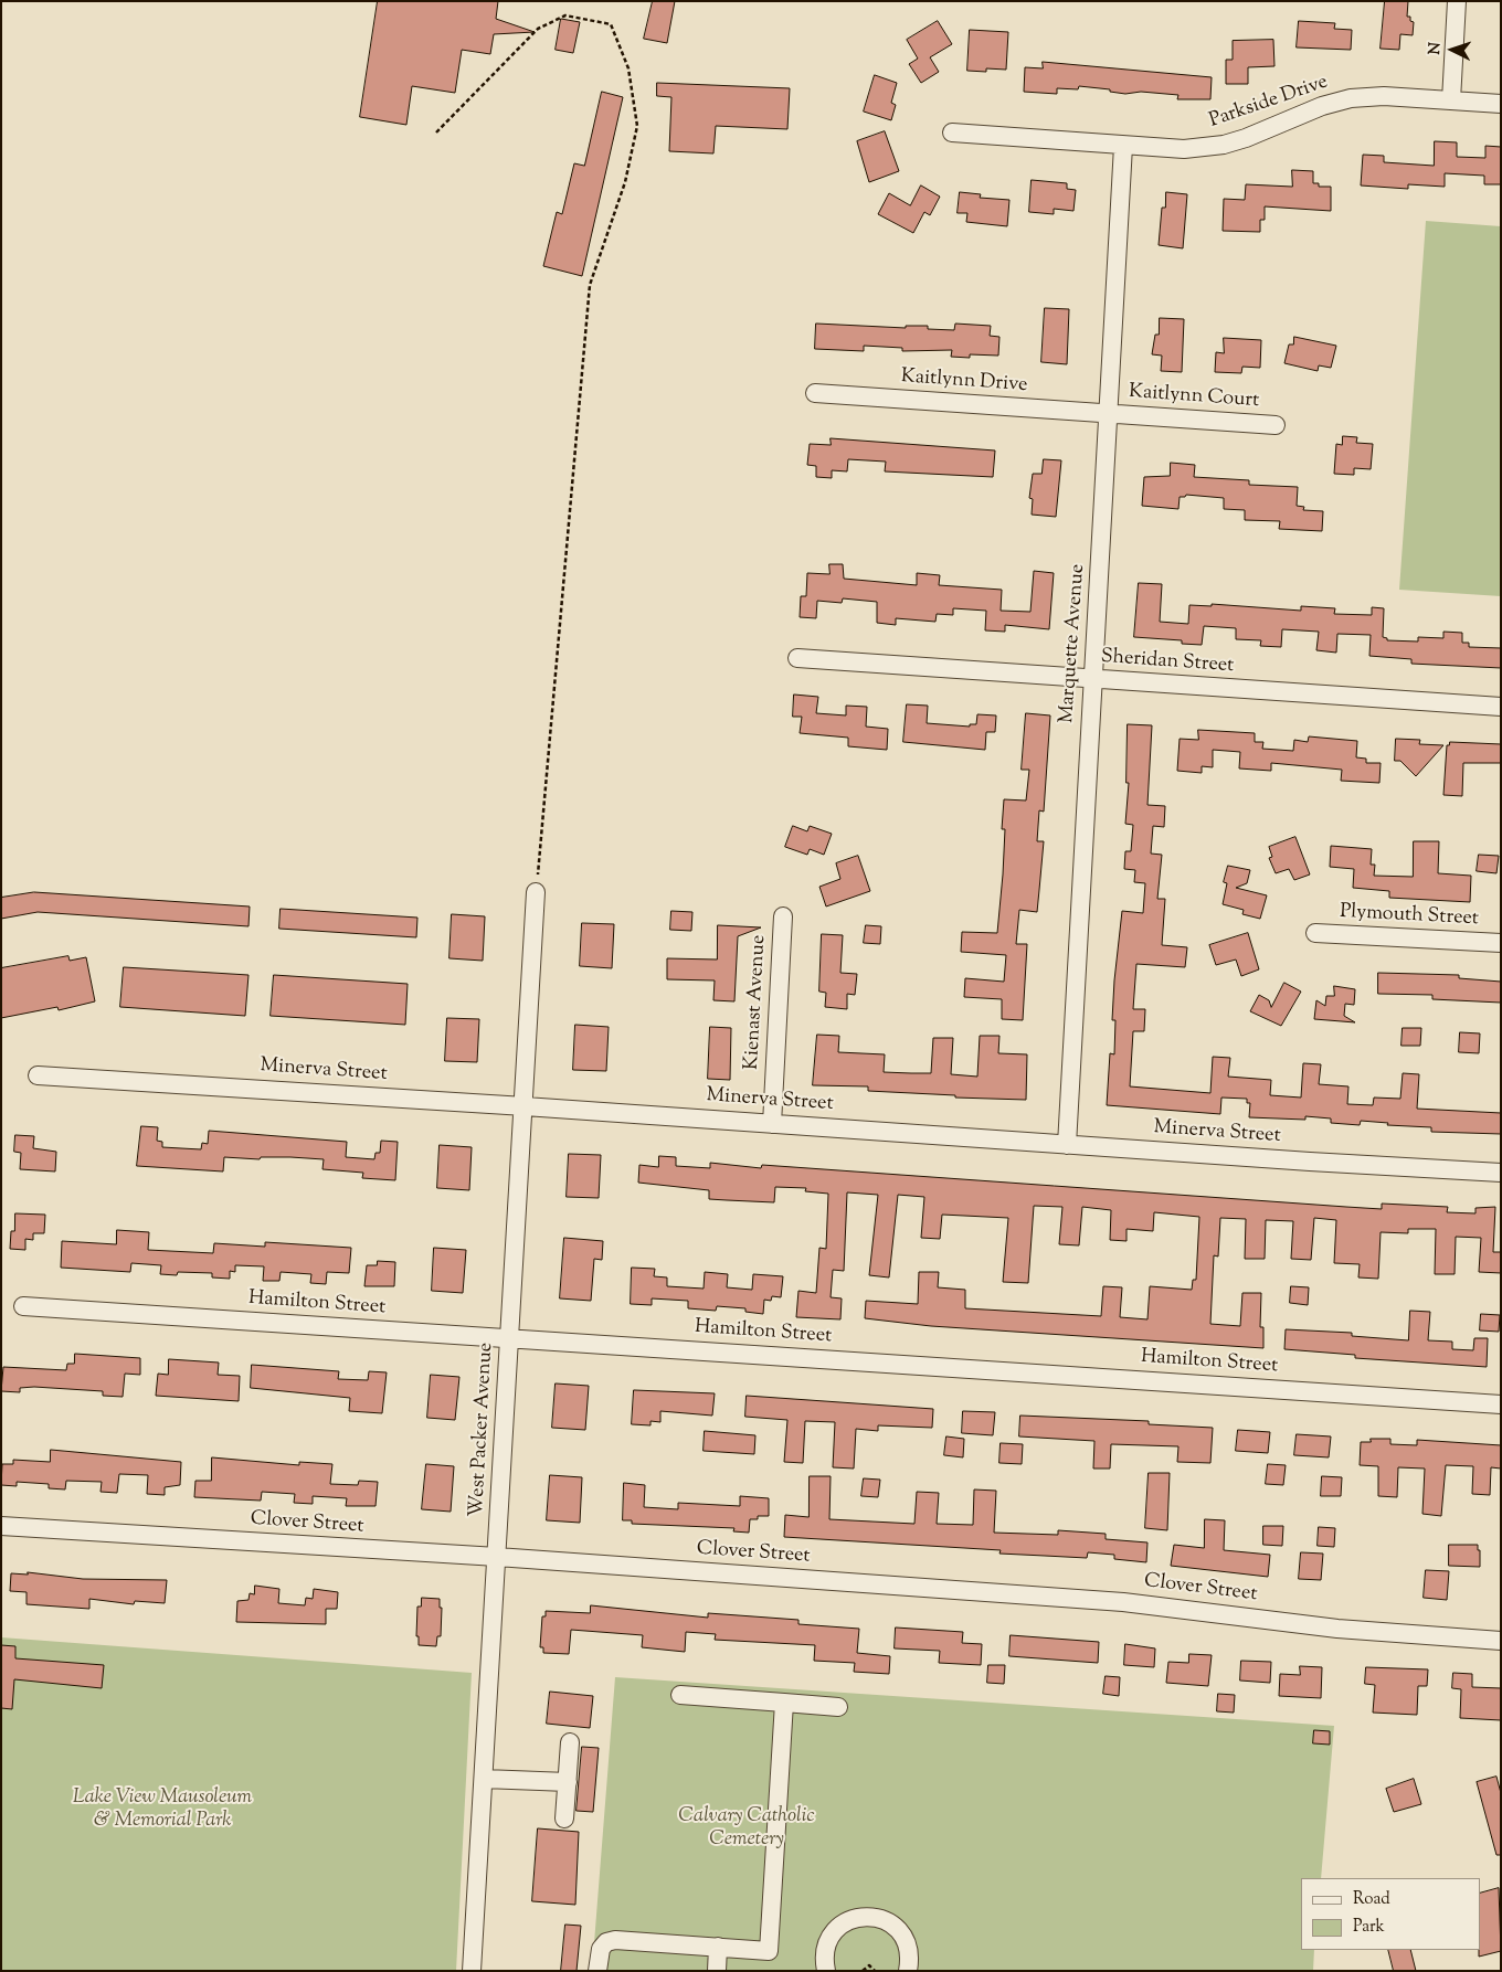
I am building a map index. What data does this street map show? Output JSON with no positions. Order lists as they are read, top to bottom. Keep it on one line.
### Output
{"streets":{"street":["Parkside Drive","Kaitlynn Drive","Kaitlynn Court","Marquette Avenue","Sheridan Street","Plymouth Street","Kienast Avenue","Minerva Street","Hamilton Street","West Packer Avenue","Clover Street"]},"crossings":[["Parkside Drive","Marquette Avenue"],["Kaitlynn Drive","Kaitlynn Court"],["Kaitlynn Drive","Marquette Avenue"],["Kaitlynn Court","Marquette Avenue"],["Marquette Avenue","Sheridan Street"],["Marquette Avenue","Minerva Street"],["Kienast Avenue","Minerva Street"],["Minerva Street","West Packer Avenue"],["Hamilton Street","West Packer Avenue"],["West Packer Avenue","Clover Street"]],"parks":["Lake View Mausoleum & Memorial Park","Calvary Catholic Cemetery"],"legend":["Road","Park"],"north":"left"}
